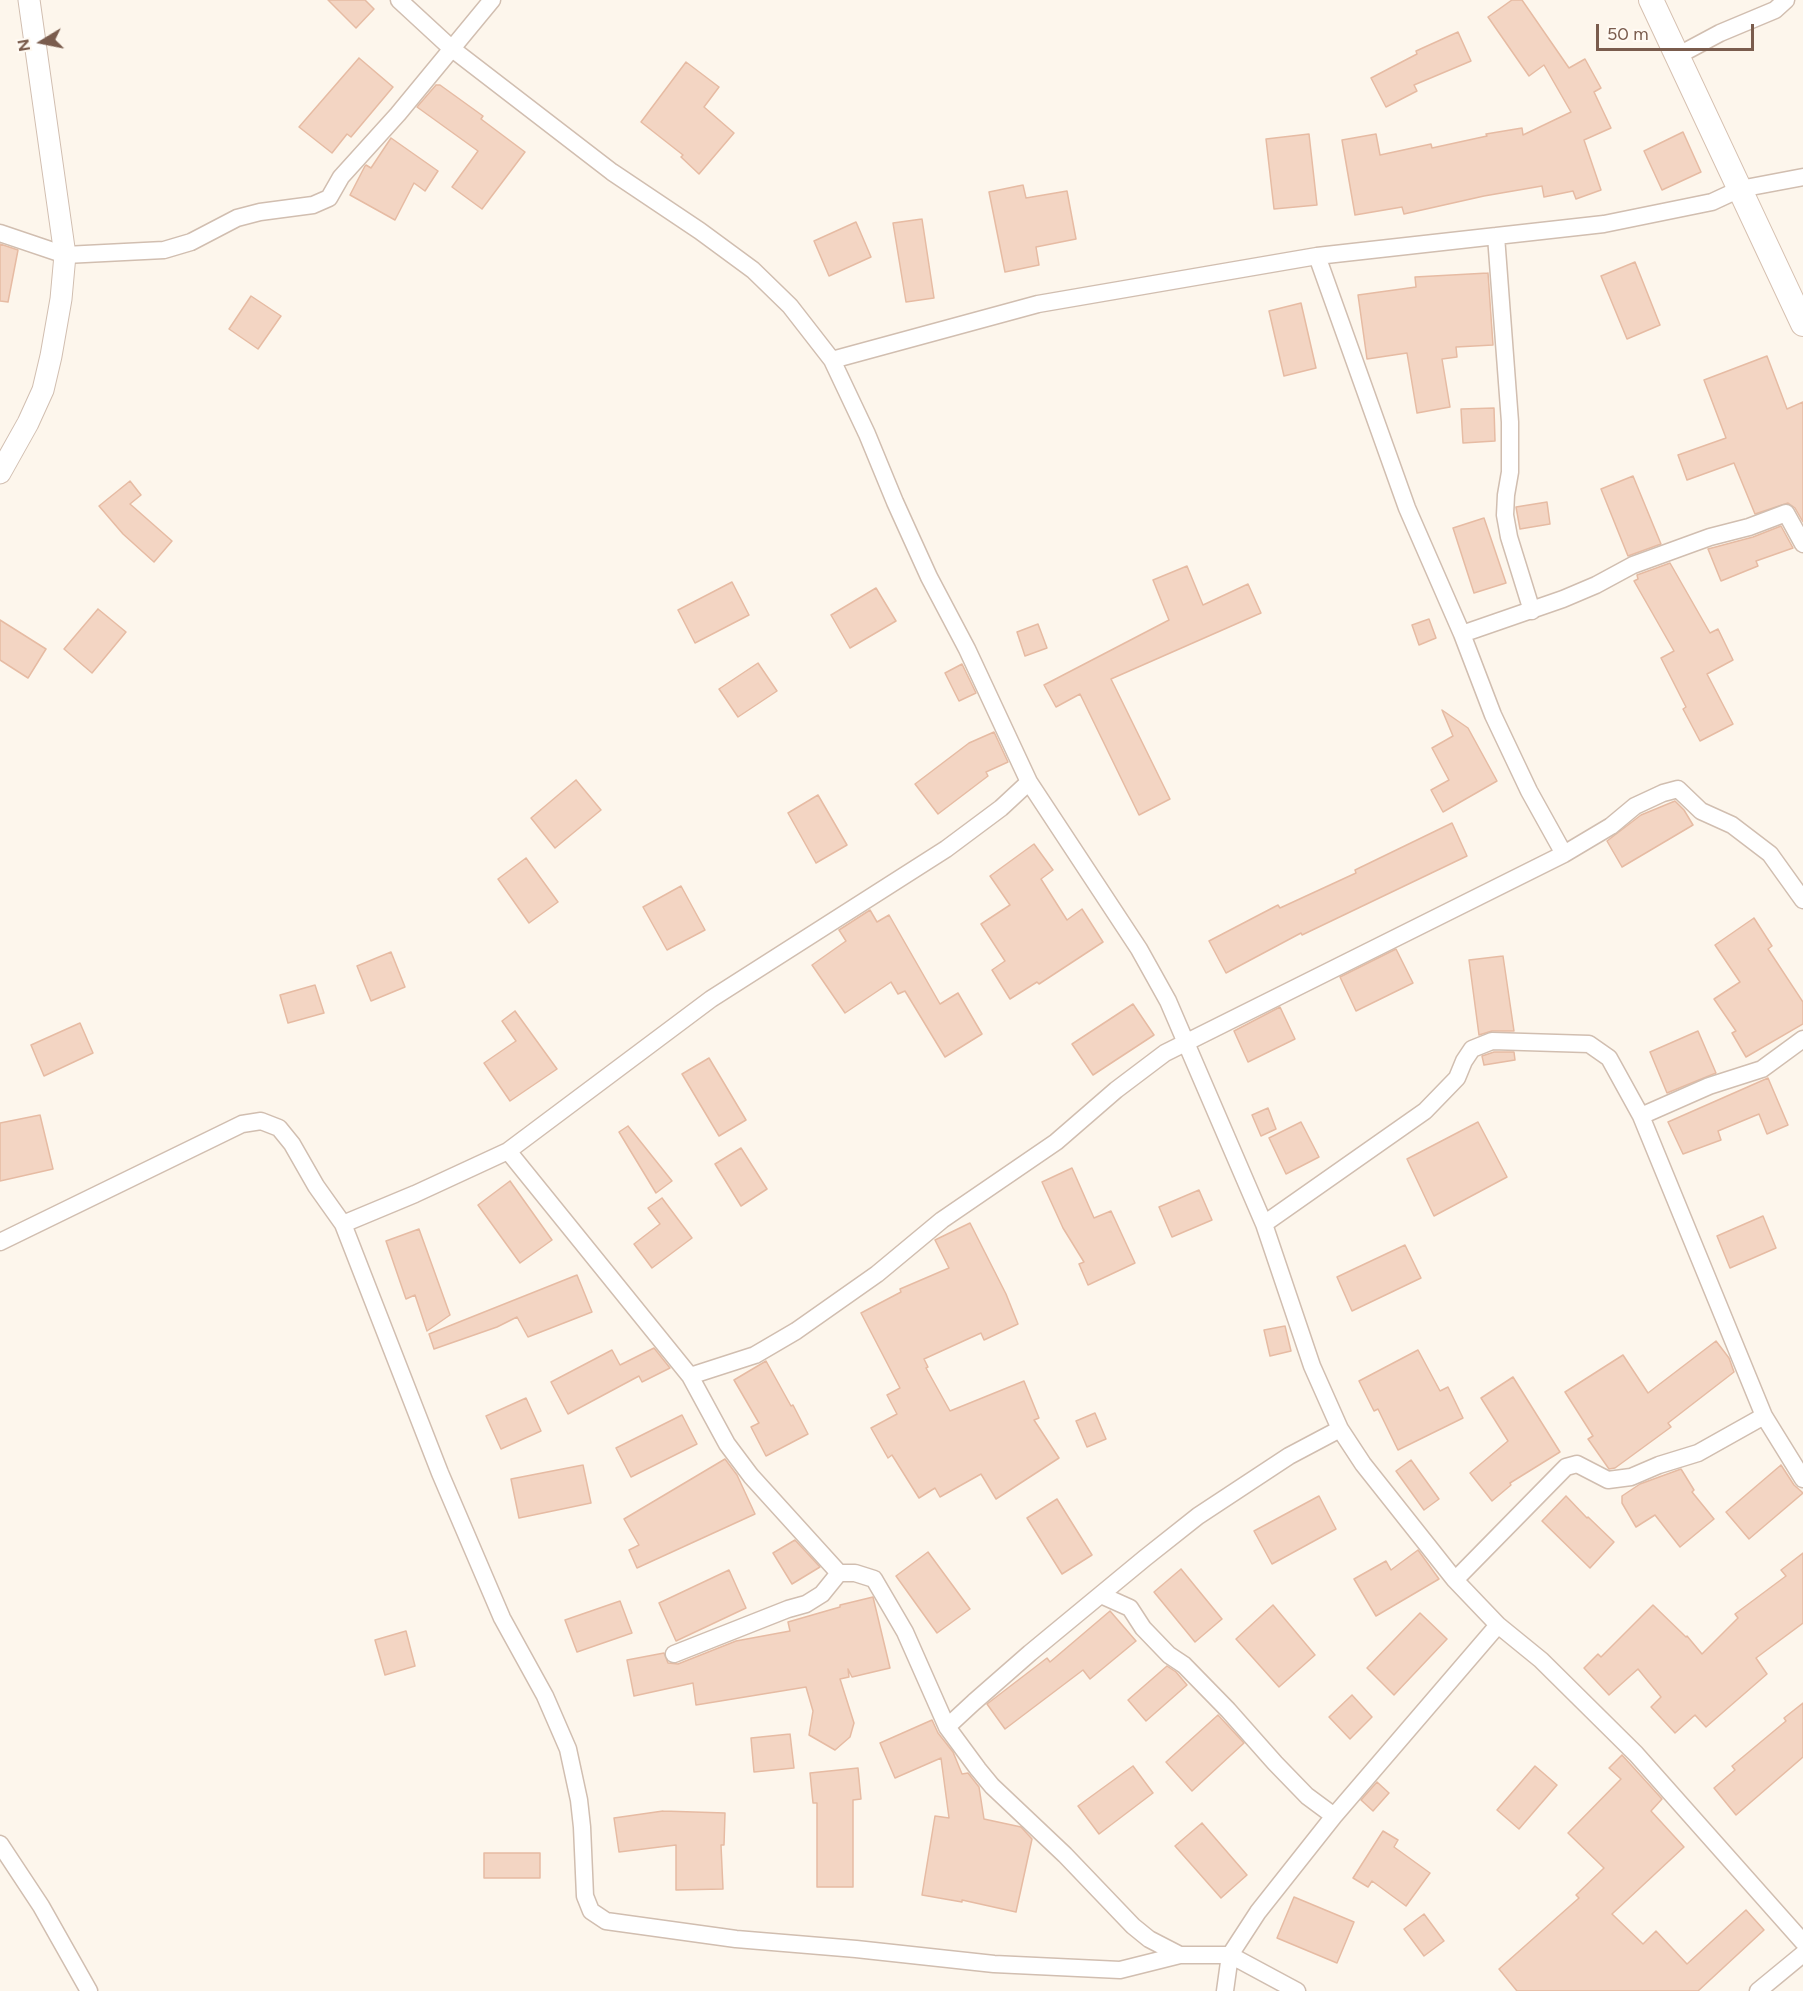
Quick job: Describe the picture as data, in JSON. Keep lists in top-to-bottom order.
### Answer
{
  "scale_bar": "50 m",
  "north": "left"
}
